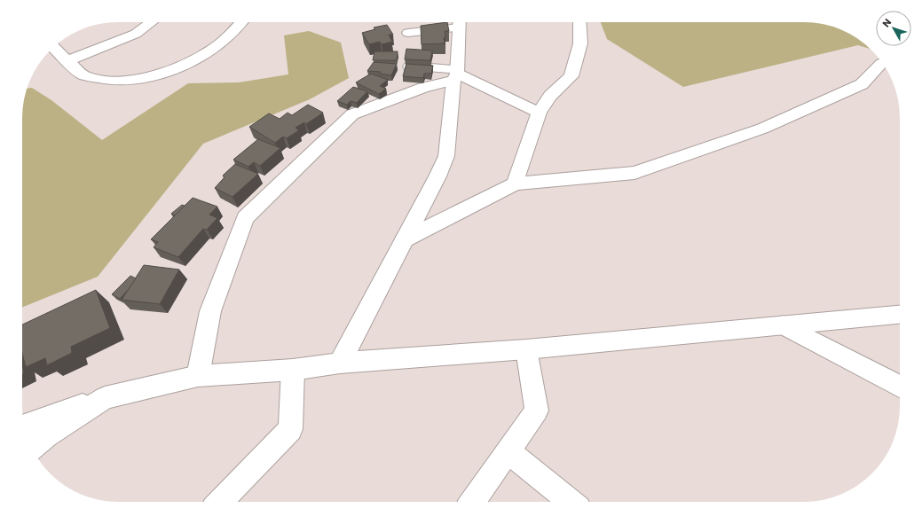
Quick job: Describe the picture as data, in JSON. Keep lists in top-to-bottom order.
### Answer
{
  "north": "top left"
}
